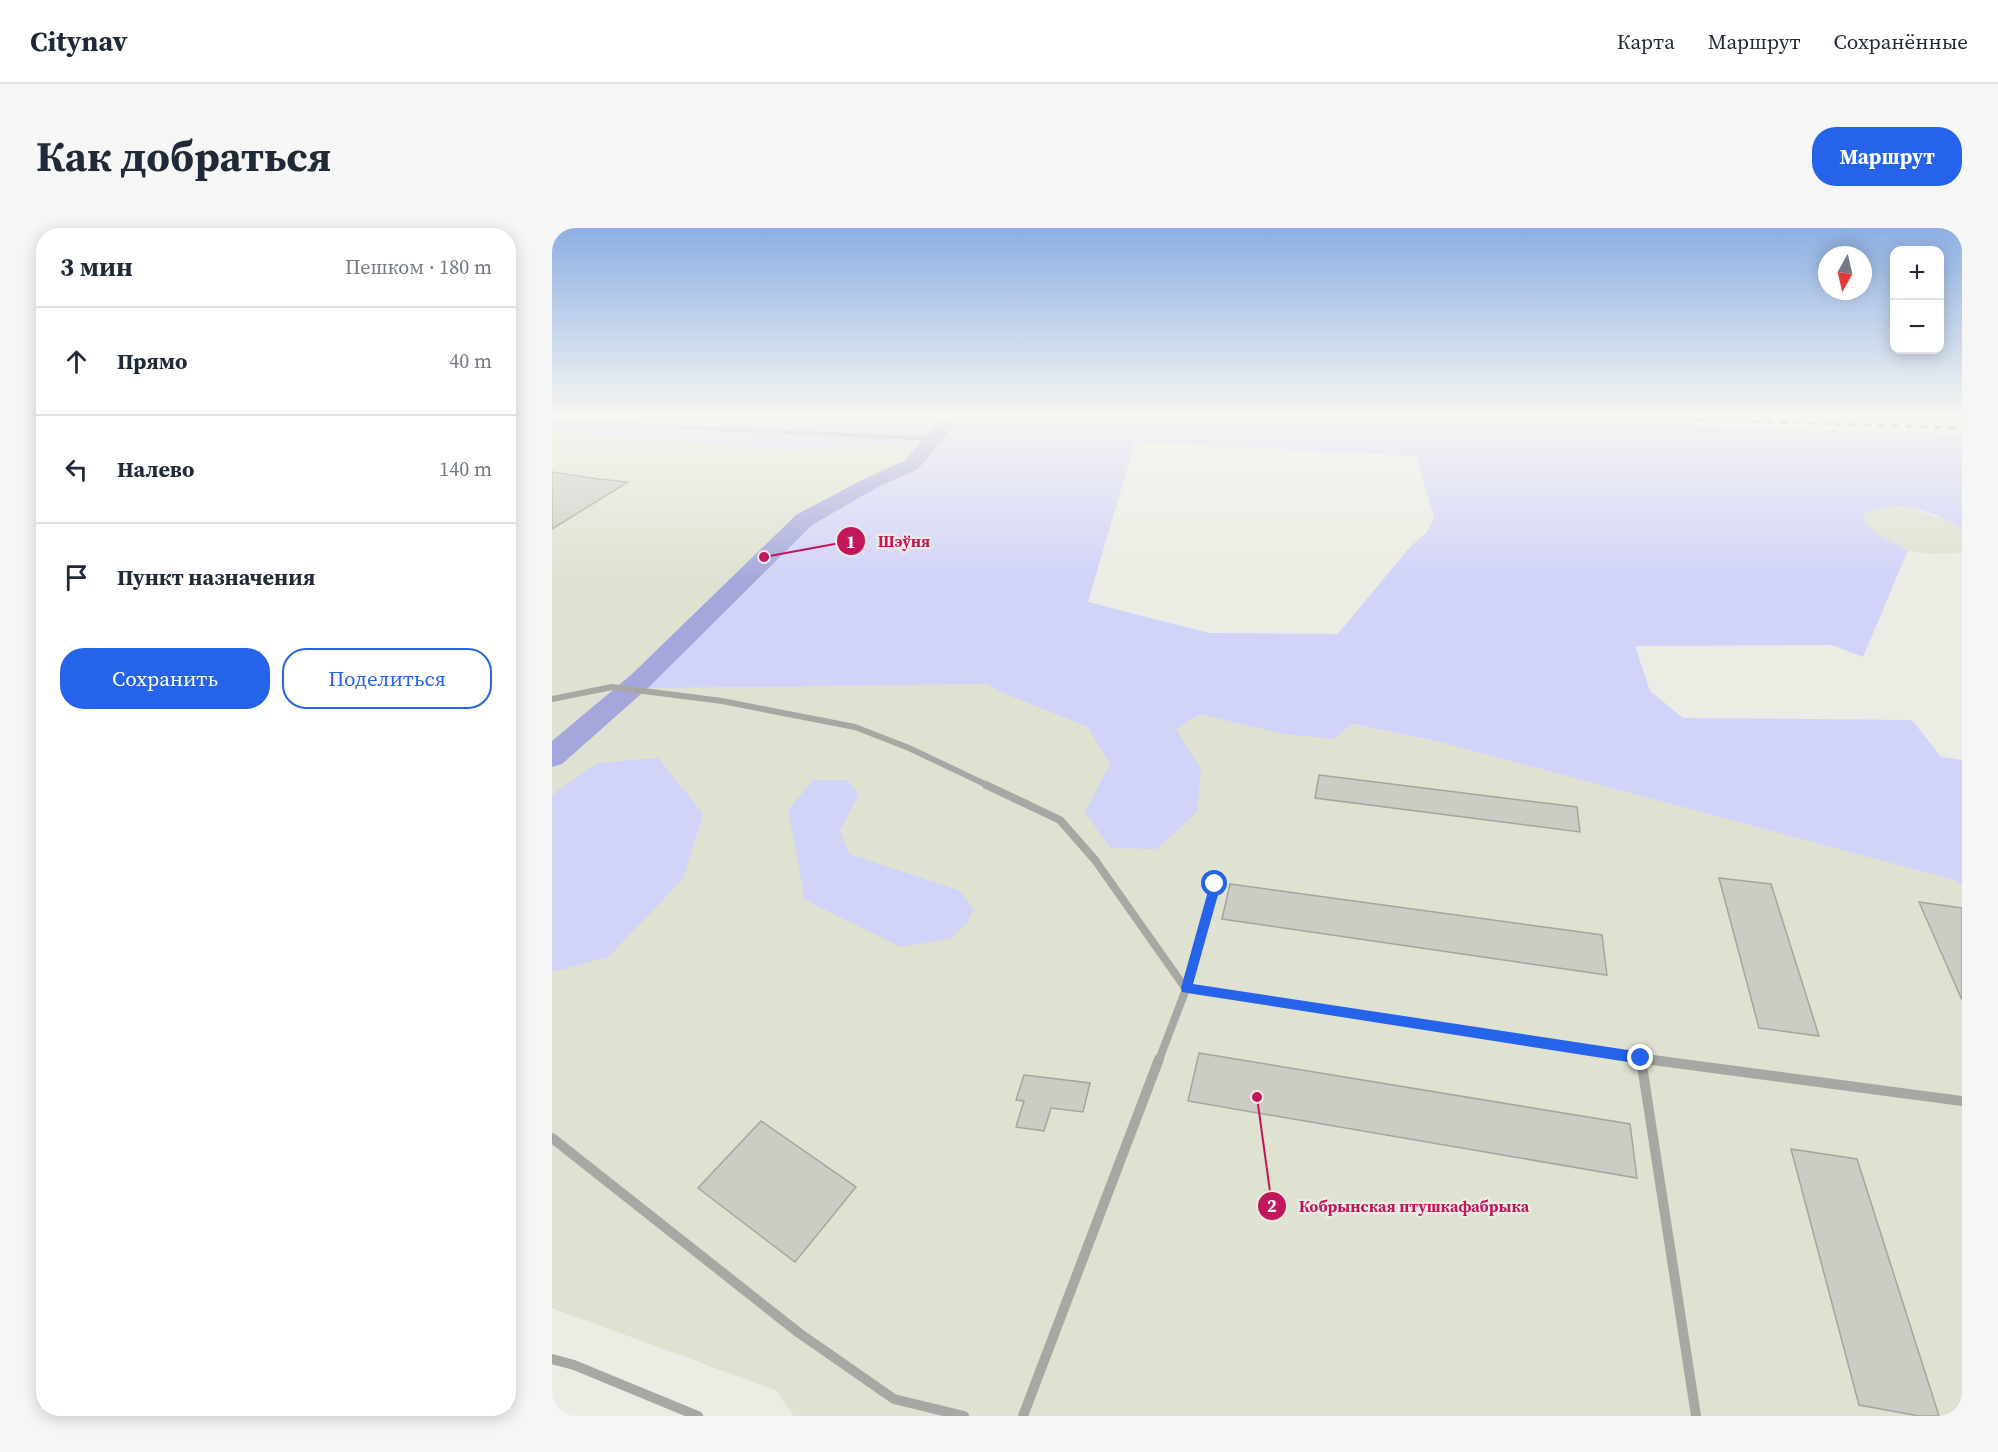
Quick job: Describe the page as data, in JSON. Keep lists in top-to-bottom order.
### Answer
{
  "places": ["Шэўня", "Кобрынская птушкафабрыка"],
  "north": "bottom",
  "page": {
    "header": "Citynav",
    "nav": ["Карта", "Маршрут", "Сохранённые"],
    "title": "Как добраться",
    "buttons": [
      "Маршрут",
      ["Сохранить", "Поделиться"]
    ],
    "heading": ["3 мин", "Пешком · 180 m"],
    "map_buttons": ["+", "−"],
    "list": [
      ["Прямо", "40 m"],
      ["Налево", "140 m"],
      "Пункт назначения"
    ]
  }
}
